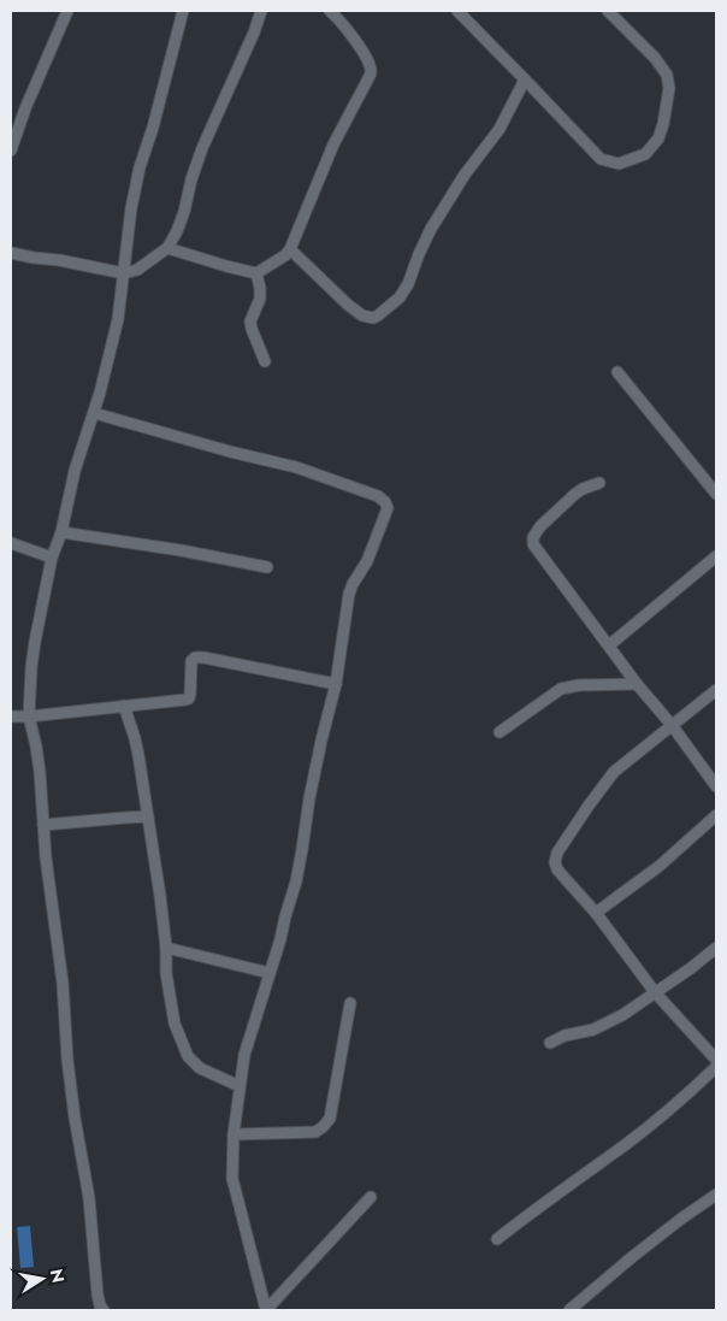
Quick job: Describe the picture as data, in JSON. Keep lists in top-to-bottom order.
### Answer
{
  "north": "right"
}
